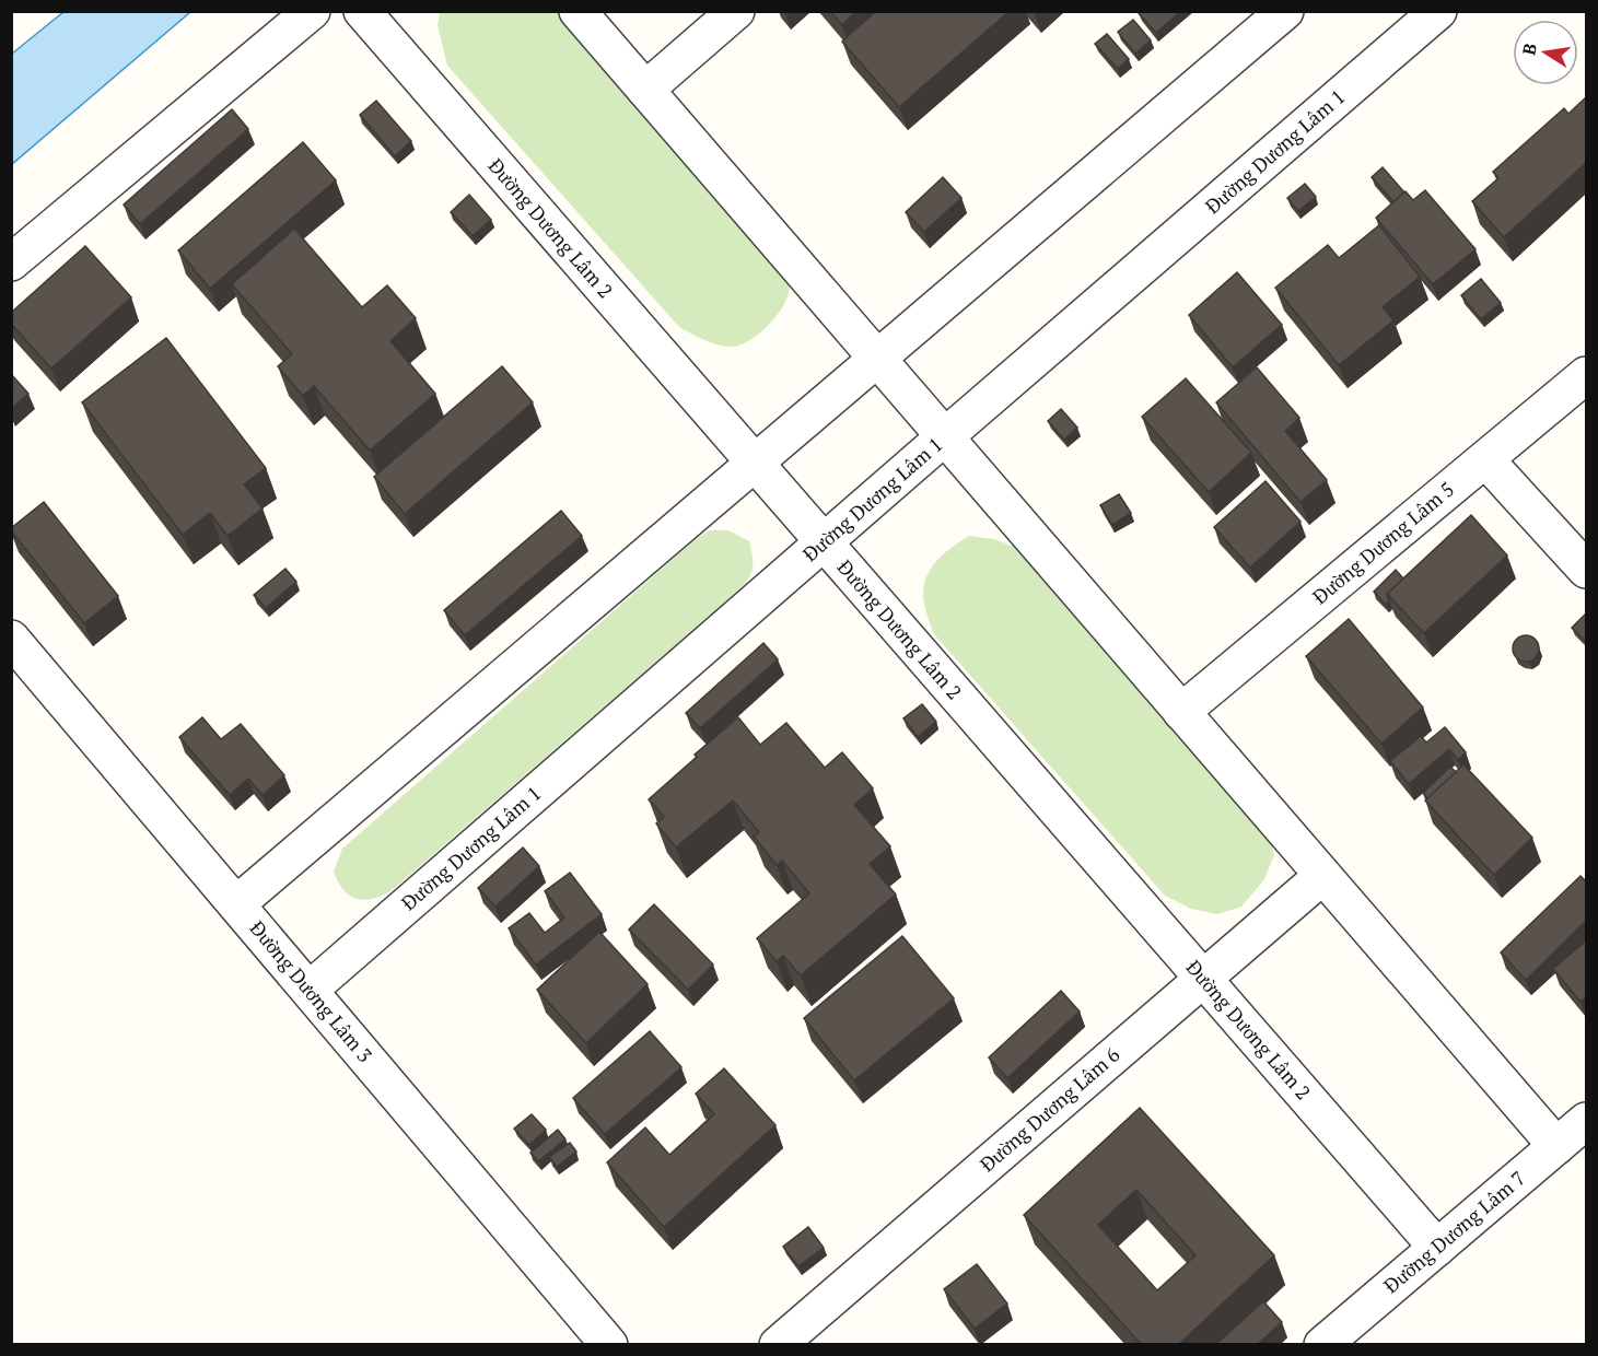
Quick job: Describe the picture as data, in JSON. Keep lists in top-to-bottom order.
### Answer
{
  "streets": {
    "street": [
      "Đường Dương Lâm 1",
      "Đường Dương Lâm 2",
      "Đường Dương Lâm 5",
      "Đường Dương Lâm 3",
      "Đường Dương Lâm 6",
      "Đường Dương Lâm 7"
    ]
  },
  "crossings": [
    ["Đường Dương Lâm 1", "Đường Dương Lâm 2"],
    ["Đường Dương Lâm 1", "Đường Dương Lâm 3"],
    ["Đường Dương Lâm 2", "Đường Dương Lâm 6"],
    ["Đường Dương Lâm 2", "Đường Dương Lâm 7"]
  ],
  "north": "left"
}
